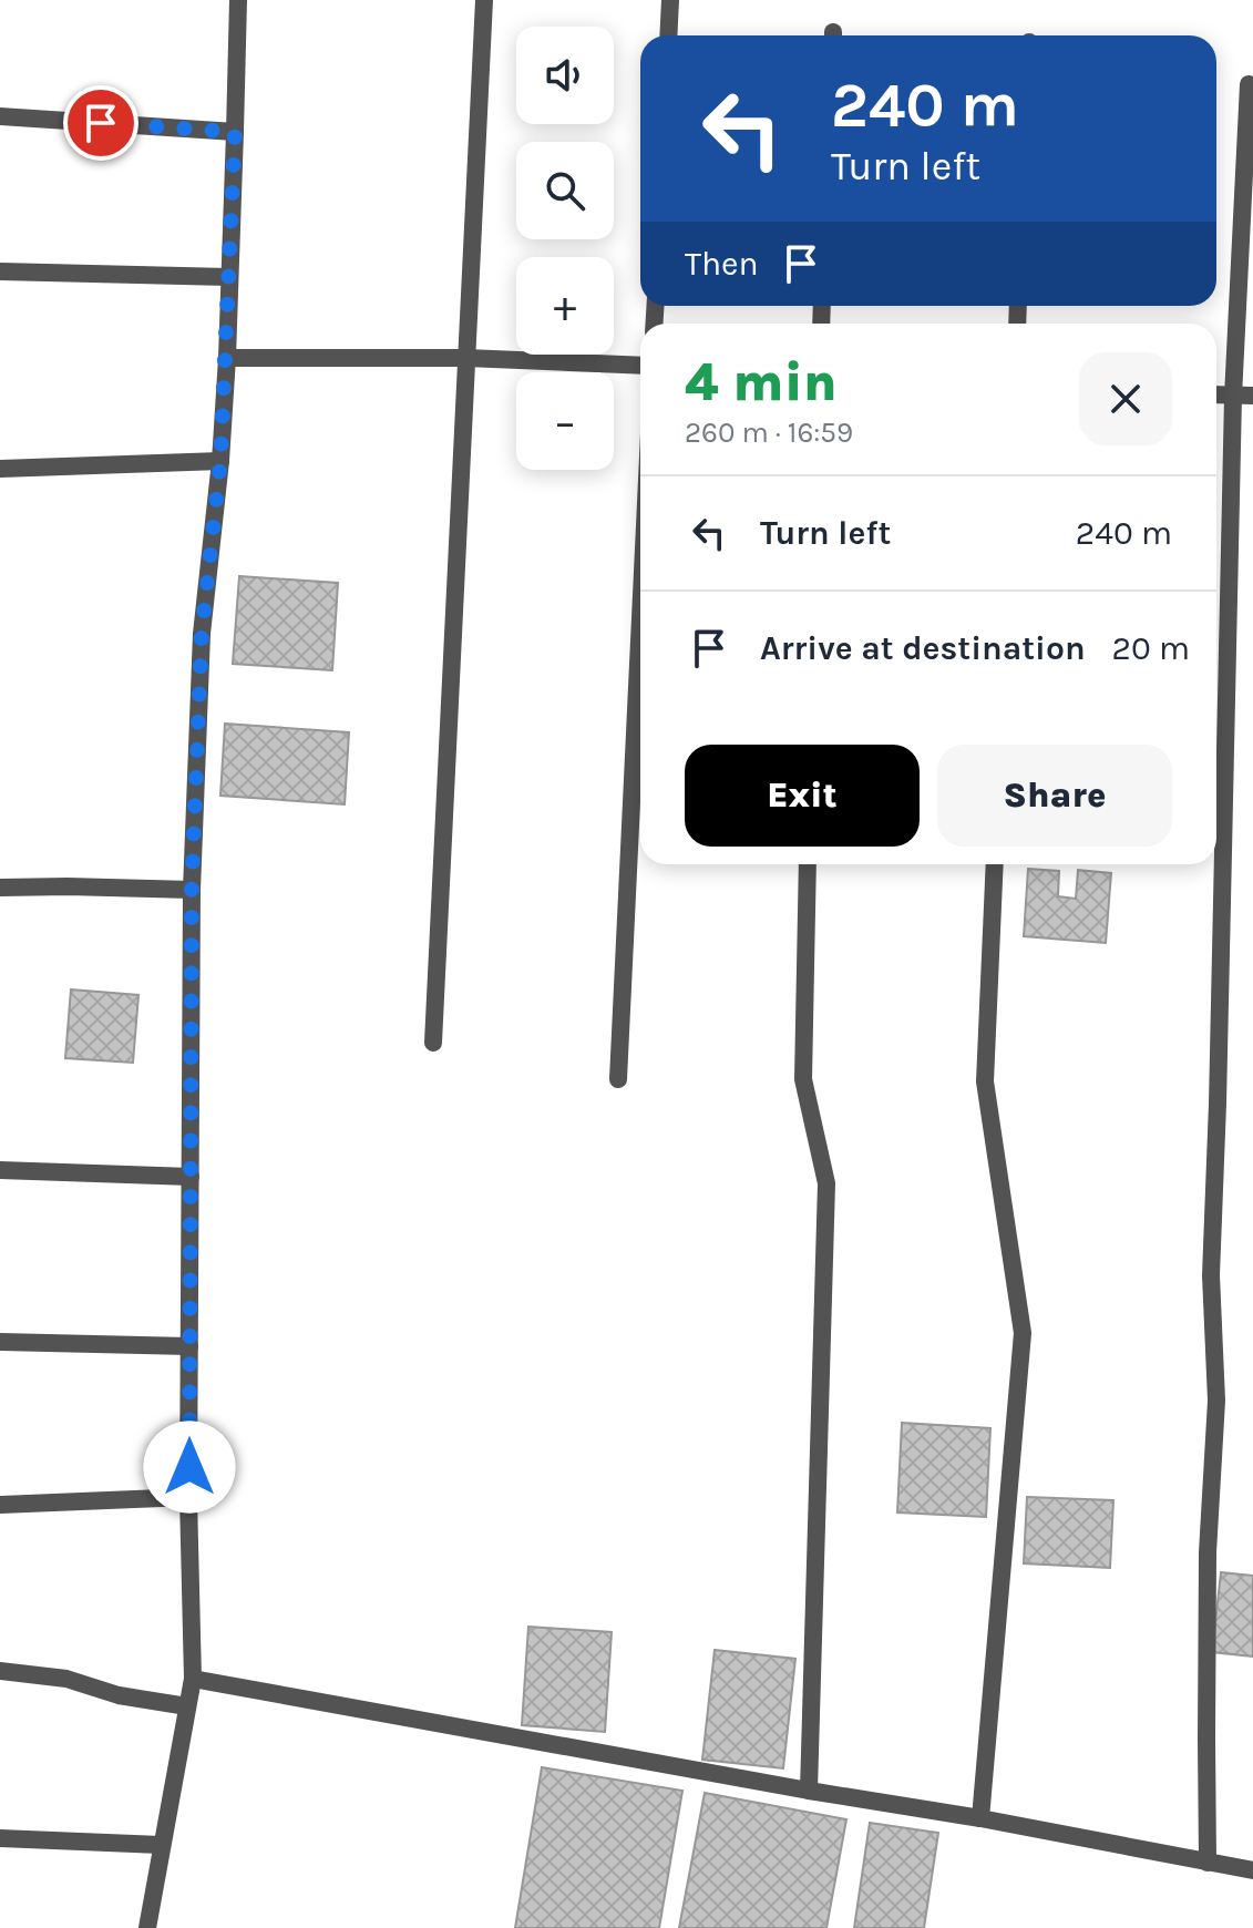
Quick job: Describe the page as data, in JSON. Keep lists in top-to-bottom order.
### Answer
{
  "page": {
    "map_buttons": ["+", "−"],
    "turn": ["240 m", "Turn left"],
    "then": "Then",
    "heading": ["4 min", "260 m · 16:59"],
    "list": [
      {
        "name": "Turn left",
        "value": "240 m"
      },
      {
        "name": "Arrive at destination",
        "value": "20 m"
      }
    ],
    "buttons": ["Exit", "Share"]
  }
}
